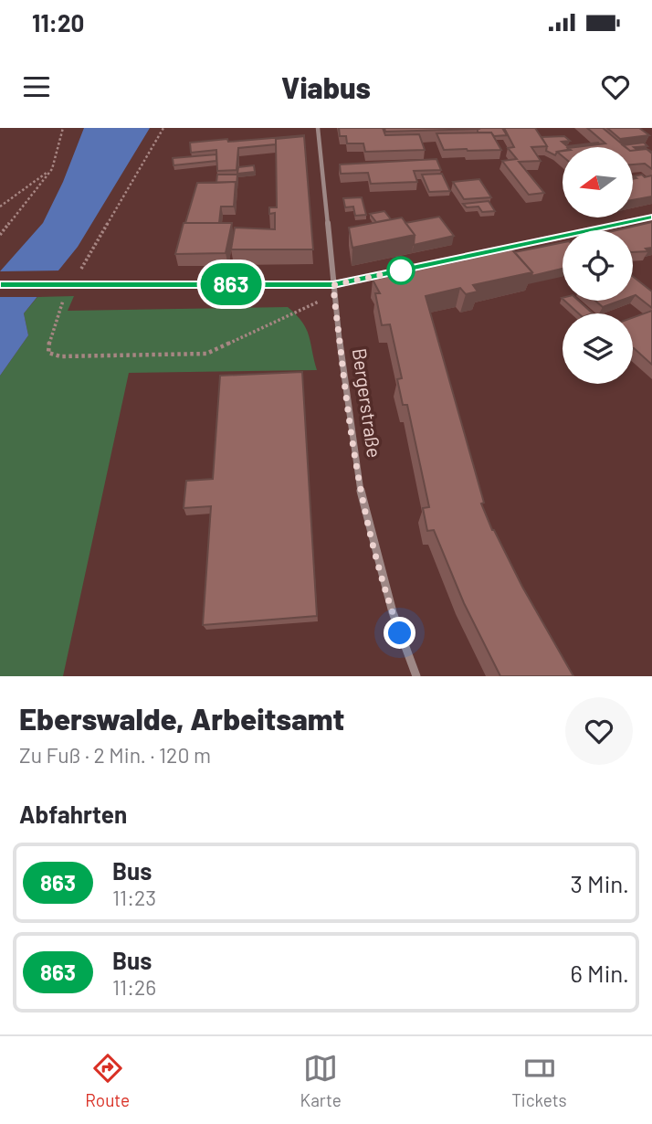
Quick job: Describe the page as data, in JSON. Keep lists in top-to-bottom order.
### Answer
{
  "streets": {
    "street": ["Bergerstraße"]
  },
  "lines": ["bus line 863"],
  "north": "left",
  "page": {
    "status": "11:20",
    "header": "Viabus",
    "on_map": "863",
    "heading": [
      ["Eberswalde, Arbeitsamt", "Zu Fuß · 2 Min. · 120 m"],
      "Abfahrten"
    ],
    "list": [
      {
        "mark": "863",
        "name": "Bus",
        "note": "11:23",
        "value": "3 Min."
      },
      {
        "mark": "863",
        "name": "Bus",
        "note": "11:26",
        "value": "6 Min."
      }
    ],
    "tabs": ["Route", "Karte", "Tickets"]
  }
}
